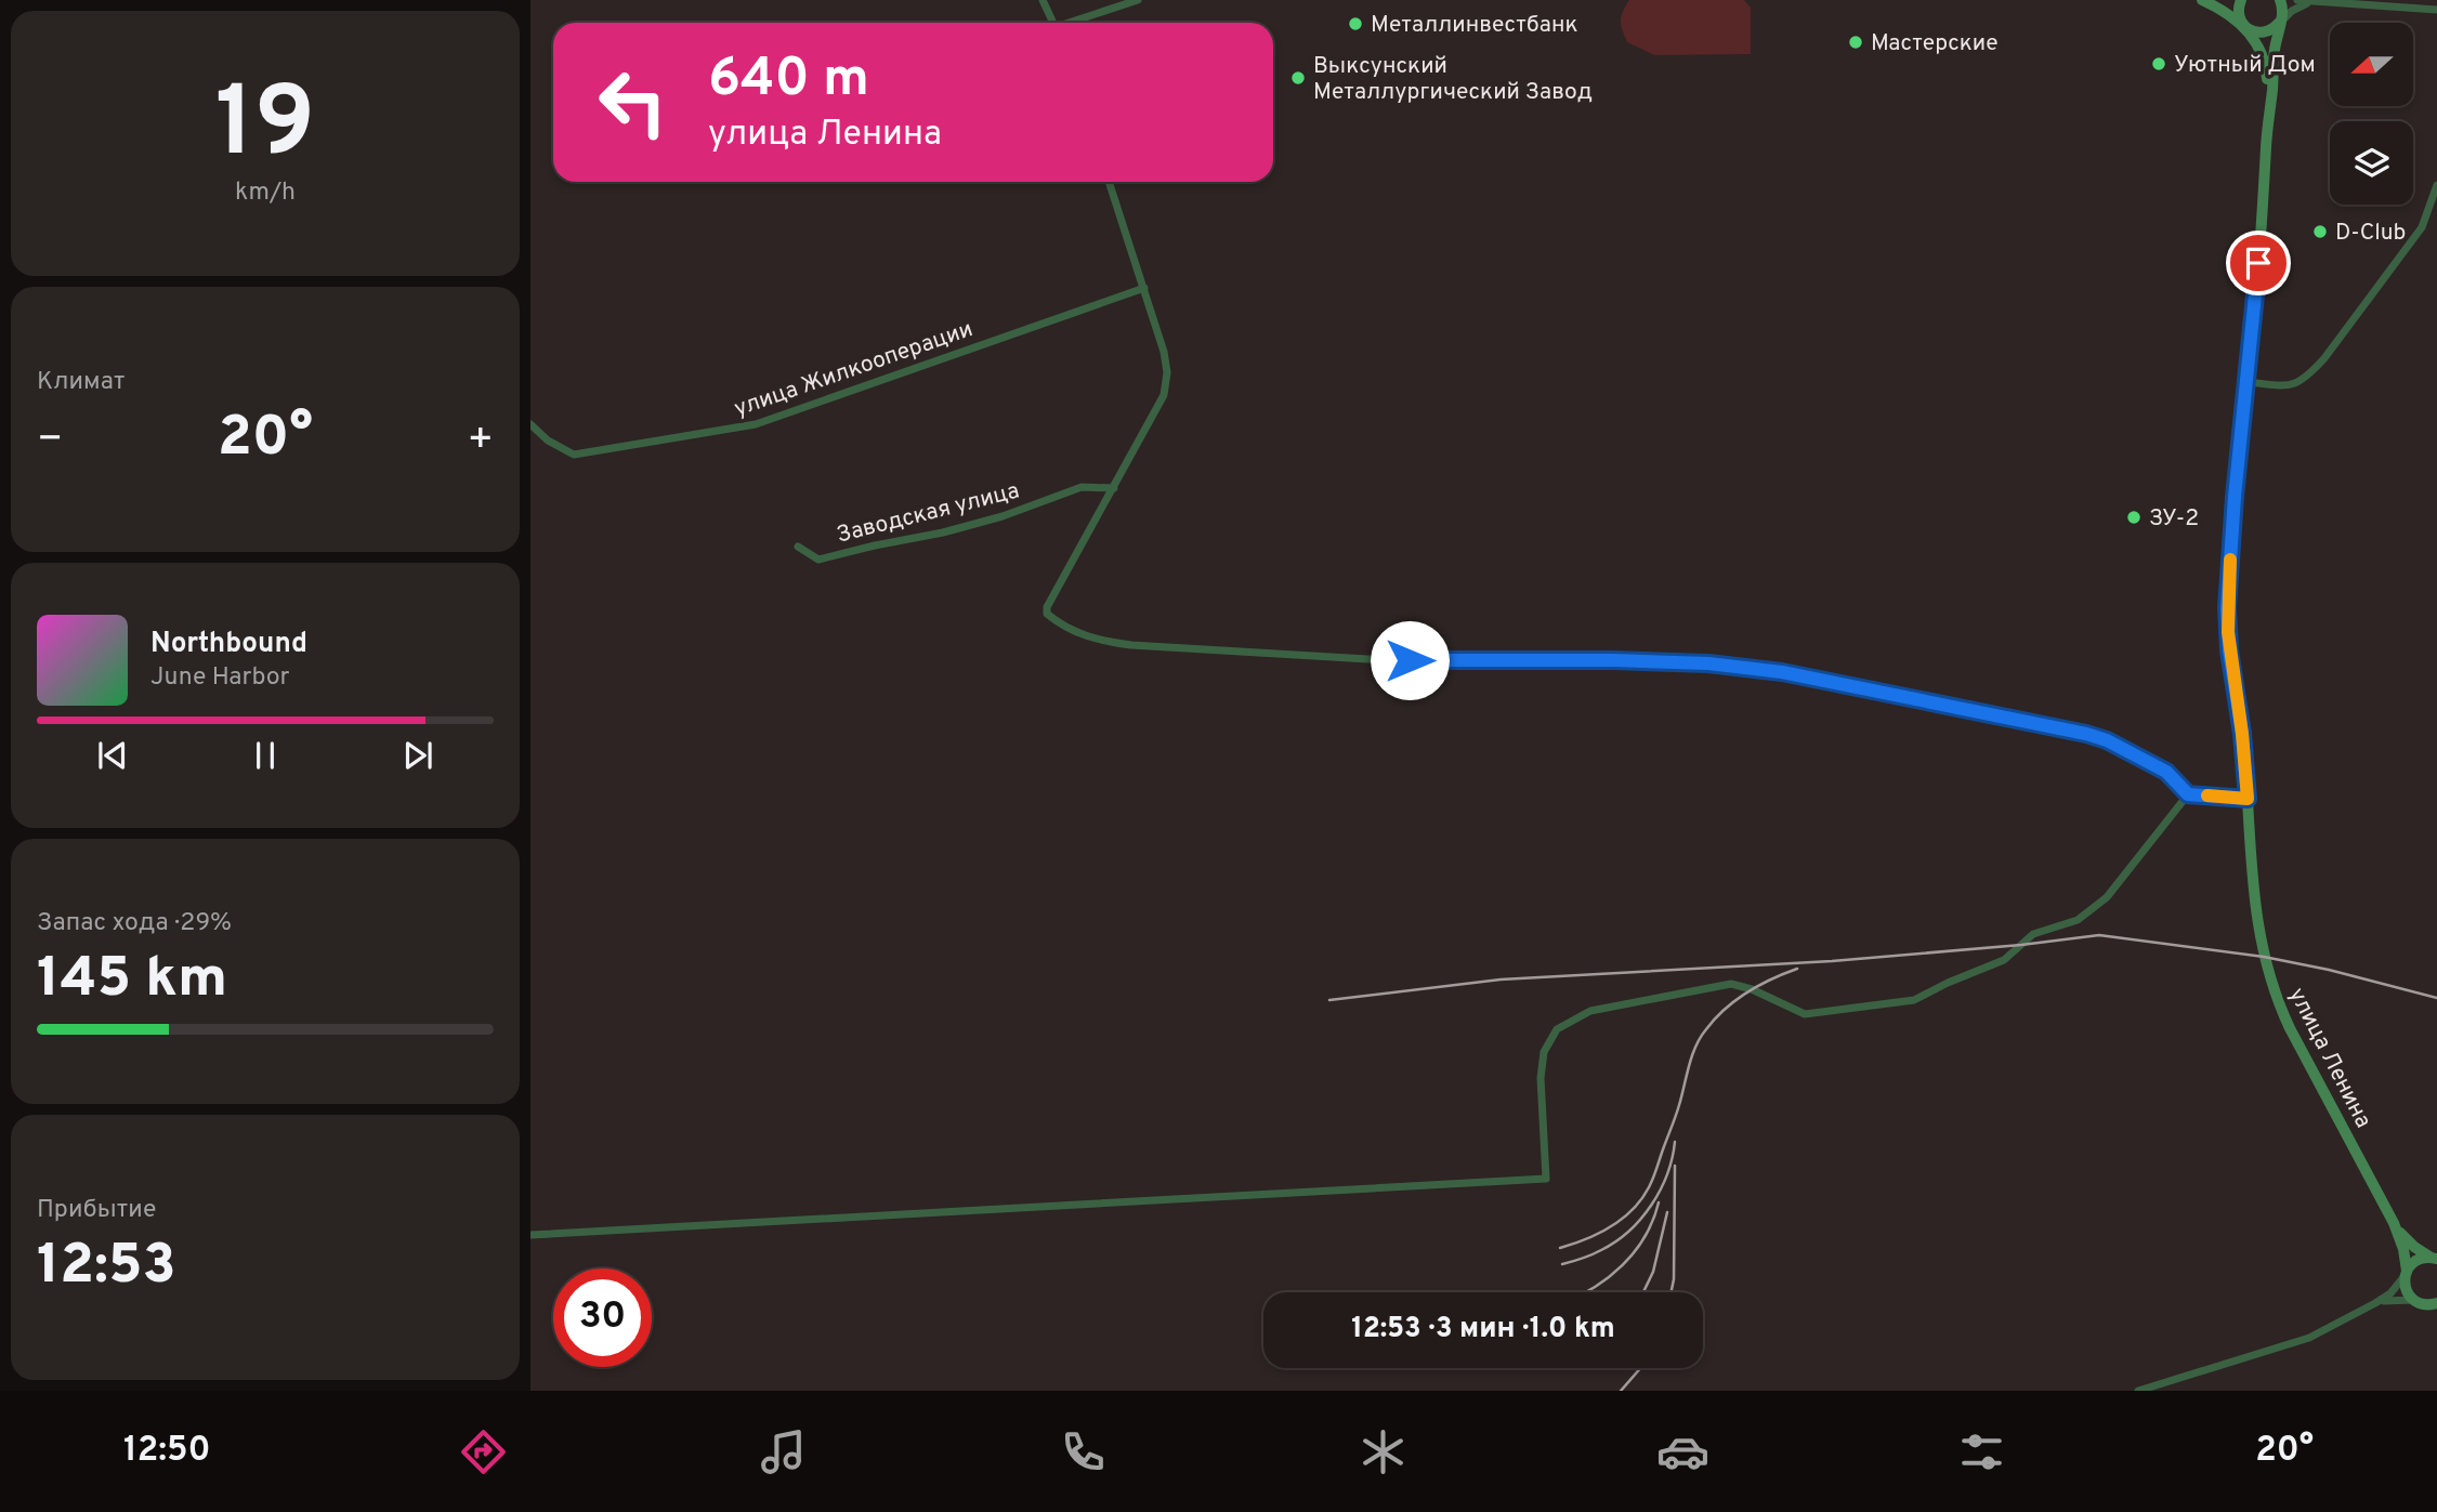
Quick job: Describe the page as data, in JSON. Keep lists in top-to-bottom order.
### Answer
{
  "streets": {
    "street": ["улица Жилкооперации", "Заводская улица", "улица Ленина"]
  },
  "places": [
    "Металлинвестбанк",
    "Мастерские",
    "Уютный Дом",
    "Выксунский Металлургический Завод",
    "D-Club",
    "ЗУ-2"
  ],
  "north": "left",
  "page": {
    "tile": [
      ["19", "km/h"],
      "Климат",
      ["Запас хода · 29%", "145 km"],
      ["Прибытие", "12:53"]
    ],
    "turn": ["640 m", "улица Ленина"],
    "heat": ["−", "20°", "+"],
    "song": ["Northbound", "June Harbor"],
    "limit": "30",
    "trip": "12:53 · 3 мин · 1.0 km",
    "tabs": ["12:50", "20°"]
  }
}
